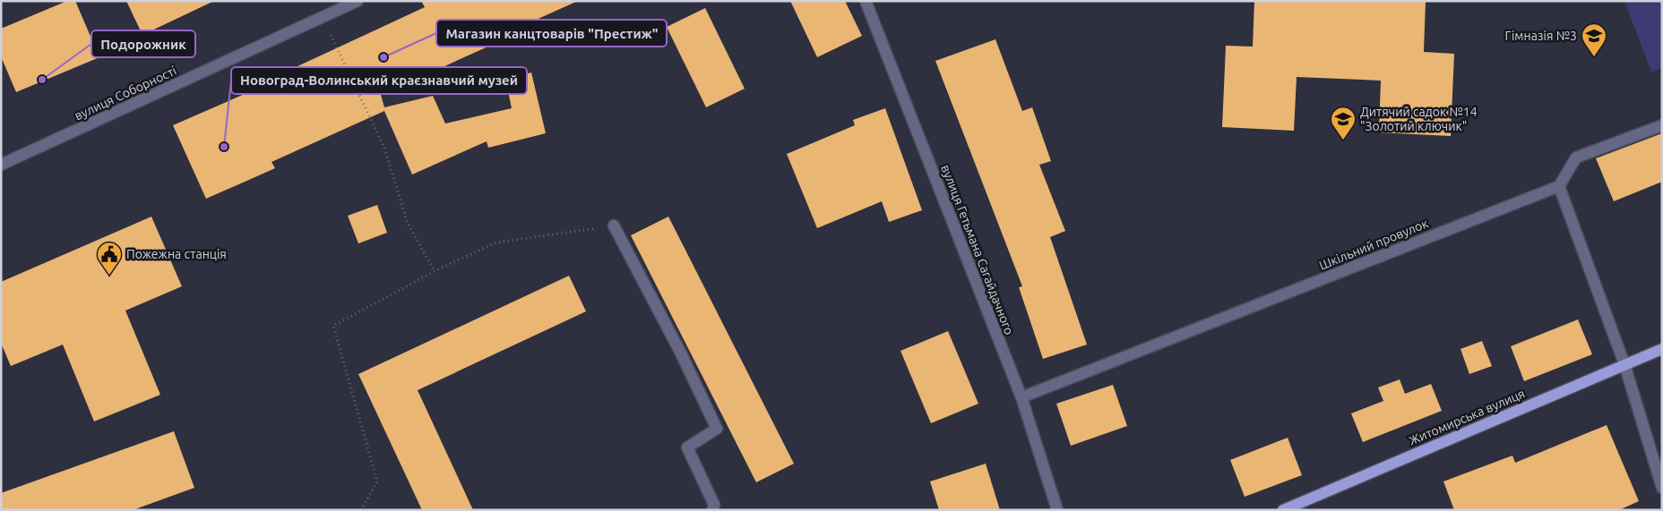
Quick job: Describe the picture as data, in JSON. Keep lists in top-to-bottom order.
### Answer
{
  "streets": {
    "main road": ["Житомирська вулиця"],
    "street": ["вулиця Соборності", "Шкільний провулок", "вулиця Гетьмана Сагайдачного"]
  },
  "crossings": [
    ["Шкільний провулок", "вулиця Гетьмана Сагайдачного"]
  ],
  "places": {
    "other": ["Магазин канцтоварів \"Престиж\"", "Подорожник", "Новоград-Волинський краєзнавчий музей"],
    "school or university": ["Гімназія №3", "Дитячий садок №14 \"Золотий ключик\""],
    "public building": ["Пожежна станція"]
  }
}
